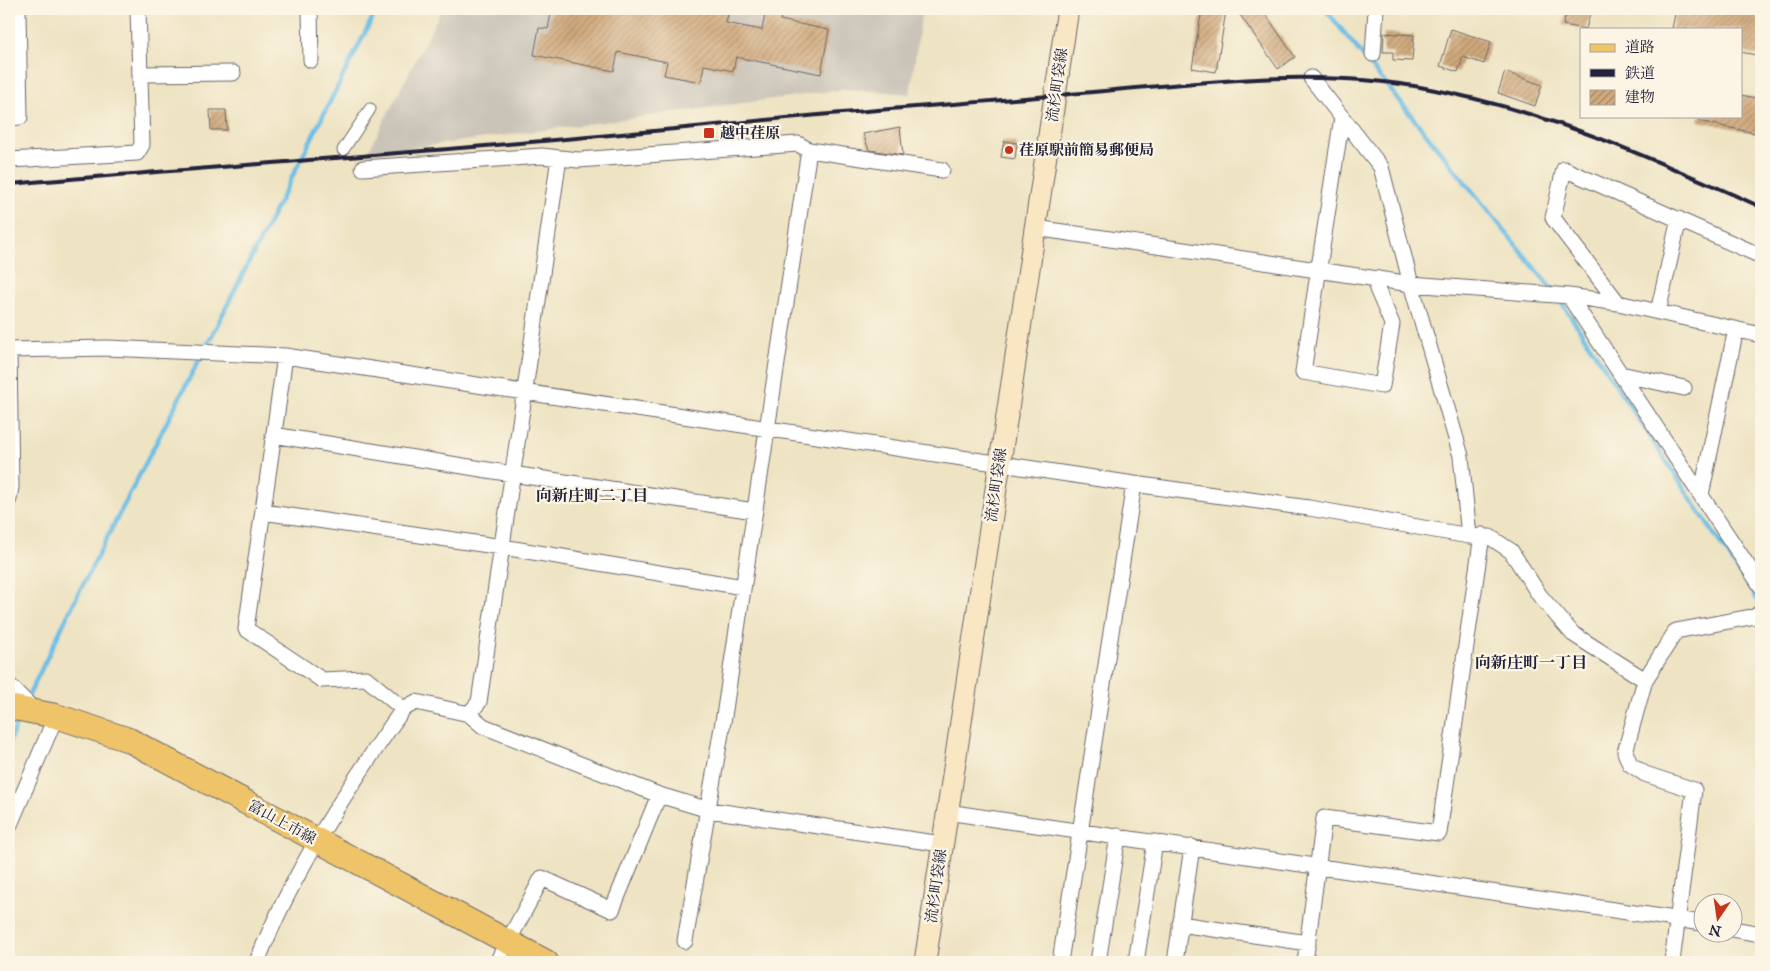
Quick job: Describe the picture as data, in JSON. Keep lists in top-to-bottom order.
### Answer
{
  "streets": {
    "main road": ["流杉町袋線", "富山上市線"]
  },
  "districts": ["向新庄町二丁目", "向新庄町一丁目"],
  "places": {
    "transit": ["越中荏原"],
    "other": ["荏原駅前簡易郵便局"]
  },
  "legend": ["道路", "鉄道", "建物"],
  "north": "bottom"
}
